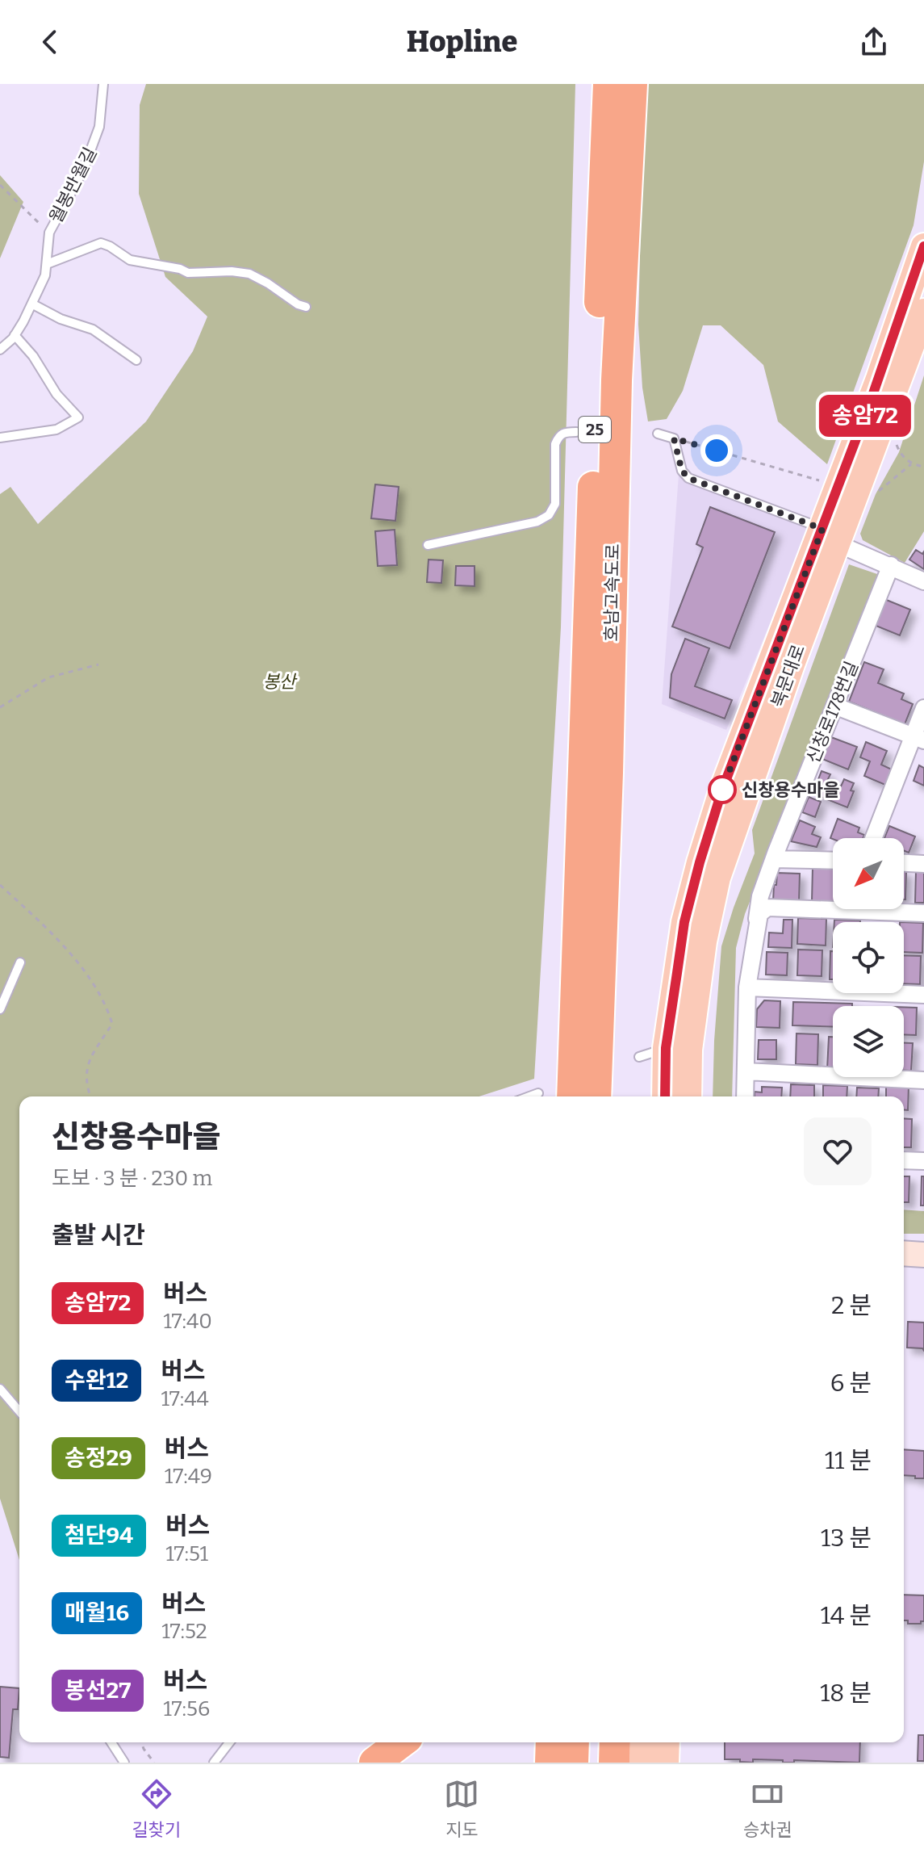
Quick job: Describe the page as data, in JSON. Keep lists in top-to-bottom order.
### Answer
{
  "streets": {
    "highway": ["25", "호남고속도로"],
    "main road": ["북문대로"],
    "street": ["신창로178번길"],
    "lane": ["월봉반월길"]
  },
  "parks": ["봉산"],
  "places": ["신창용수마을"],
  "lines": ["bus line 송암72"],
  "north": "bottom left",
  "page": {
    "header": "Hopline",
    "on_map": "송암72",
    "heading": [
      ["신창용수마을", "도보 · 3 분 · 230 m"],
      "출발 시간"
    ],
    "list": [
      {
        "mark": "송암72",
        "name": "버스",
        "note": "17:40",
        "value": "2 분"
      },
      {
        "mark": "수완12",
        "name": "버스",
        "note": "17:44",
        "value": "6 분"
      },
      {
        "mark": "송정29",
        "name": "버스",
        "note": "17:49",
        "value": "11 분"
      },
      {
        "mark": "첨단94",
        "name": "버스",
        "note": "17:51",
        "value": "13 분"
      },
      {
        "mark": "매월16",
        "name": "버스",
        "note": "17:52",
        "value": "14 분"
      },
      {
        "mark": "봉선27",
        "name": "버스",
        "note": "17:56",
        "value": "18 분"
      }
    ],
    "tabs": ["길찾기", "지도", "승차권"]
  }
}
